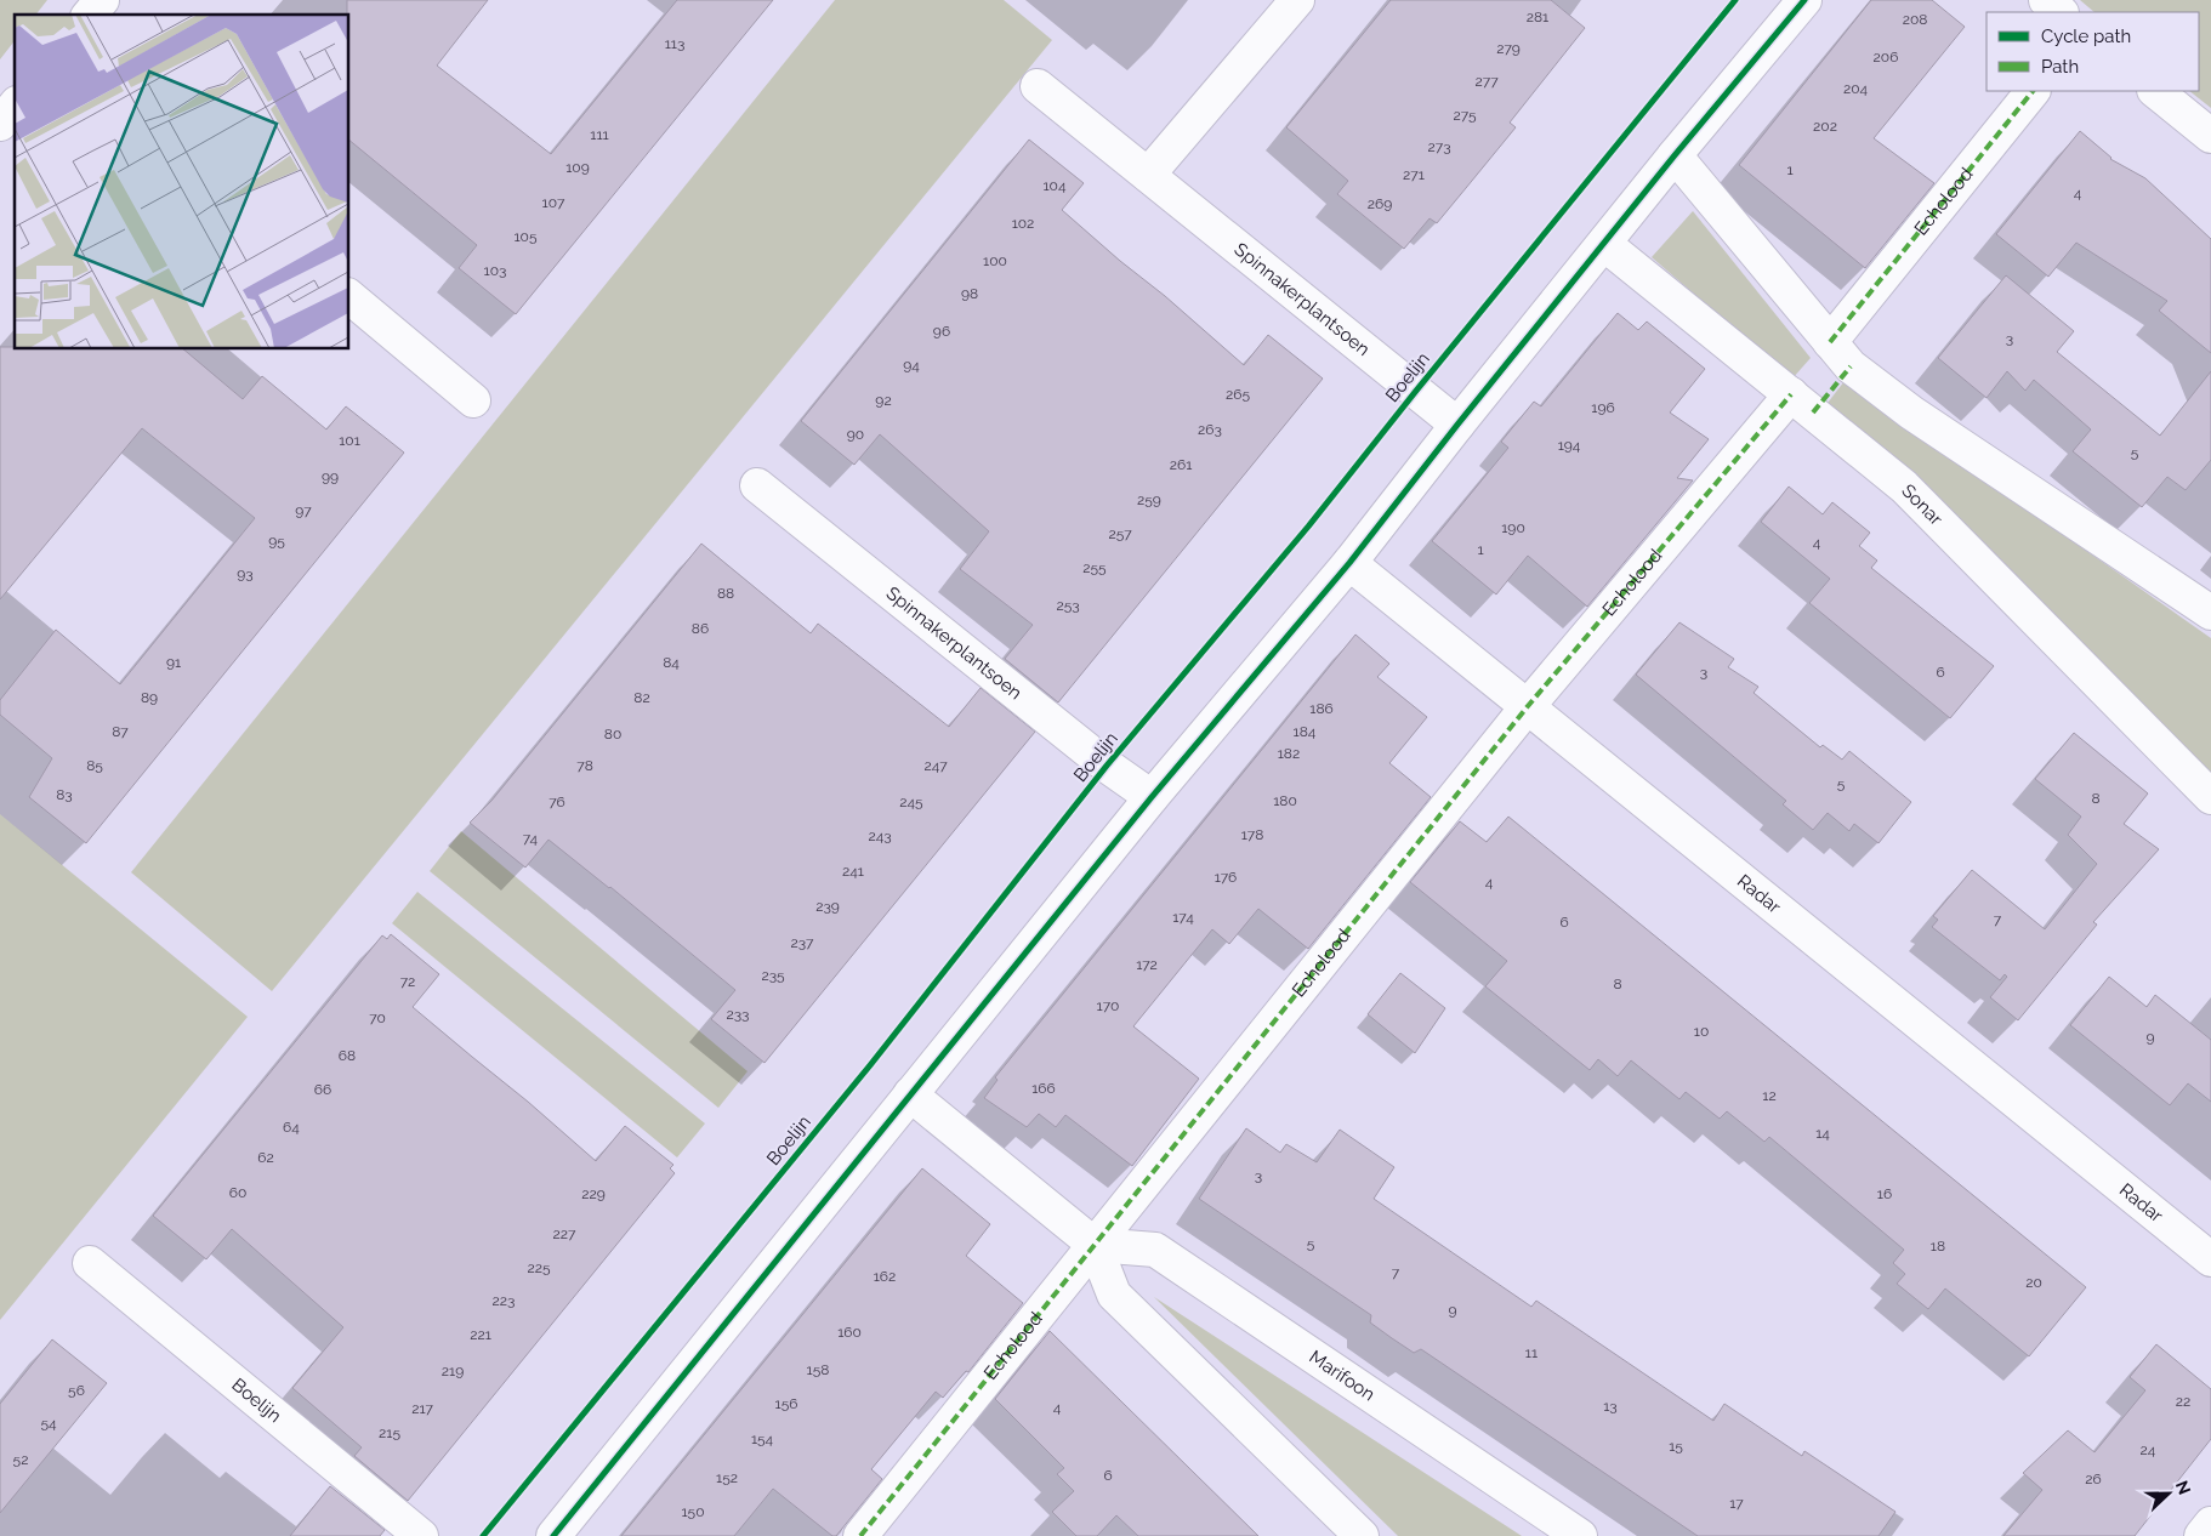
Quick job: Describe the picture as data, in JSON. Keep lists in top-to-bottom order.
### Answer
{
  "streets": {
    "street": [
      "Echolood",
      "Spinnakerplantsoen",
      "Boelijn",
      "Sonar",
      "Radar",
      "Marifoon"
    ]
  },
  "crossings": [
    ["Echolood", "Sonar"],
    ["Echolood", "Radar"],
    ["Echolood", "Marifoon"]
  ],
  "house_numbers": [
    "281",
    "208",
    "113",
    "279",
    "206",
    "277",
    "204",
    "275",
    "202",
    "111",
    "273",
    "109",
    "1",
    "271",
    "104",
    "4",
    "107",
    "269",
    "102",
    "105",
    "100",
    "103",
    "98",
    "96",
    "3",
    "94",
    "265",
    "92",
    "196",
    "263",
    "90",
    "101",
    "194",
    "5",
    "261",
    "99",
    "259",
    "97",
    "190",
    "257",
    "95",
    "4",
    "1",
    "255",
    "93",
    "88",
    "253",
    "86",
    "91",
    "84",
    "3",
    "6",
    "89",
    "82",
    "186",
    "87",
    "184",
    "80",
    "182",
    "85",
    "78",
    "247",
    "5",
    "83",
    "8",
    "180",
    "76",
    "245",
    "178",
    "243",
    "74",
    "241",
    "176",
    "4",
    "239",
    "174",
    "7",
    "6",
    "237",
    "172",
    "235",
    "72",
    "8",
    "170",
    "233",
    "70",
    "10",
    "9",
    "68",
    "166",
    "66",
    "12",
    "64",
    "14",
    "62",
    "3",
    "60",
    "229",
    "16",
    "227",
    "5",
    "18",
    "225",
    "7",
    "162",
    "20",
    "223",
    "9",
    "160",
    "221",
    "11",
    "158",
    "219",
    "56",
    "22",
    "156",
    "13",
    "4",
    "217",
    "54",
    "215",
    "154",
    "15",
    "24",
    "52",
    "6",
    "152",
    "26",
    "17",
    "150"
  ],
  "legend": ["Cycle path", "Path"],
  "north": "right"
}
